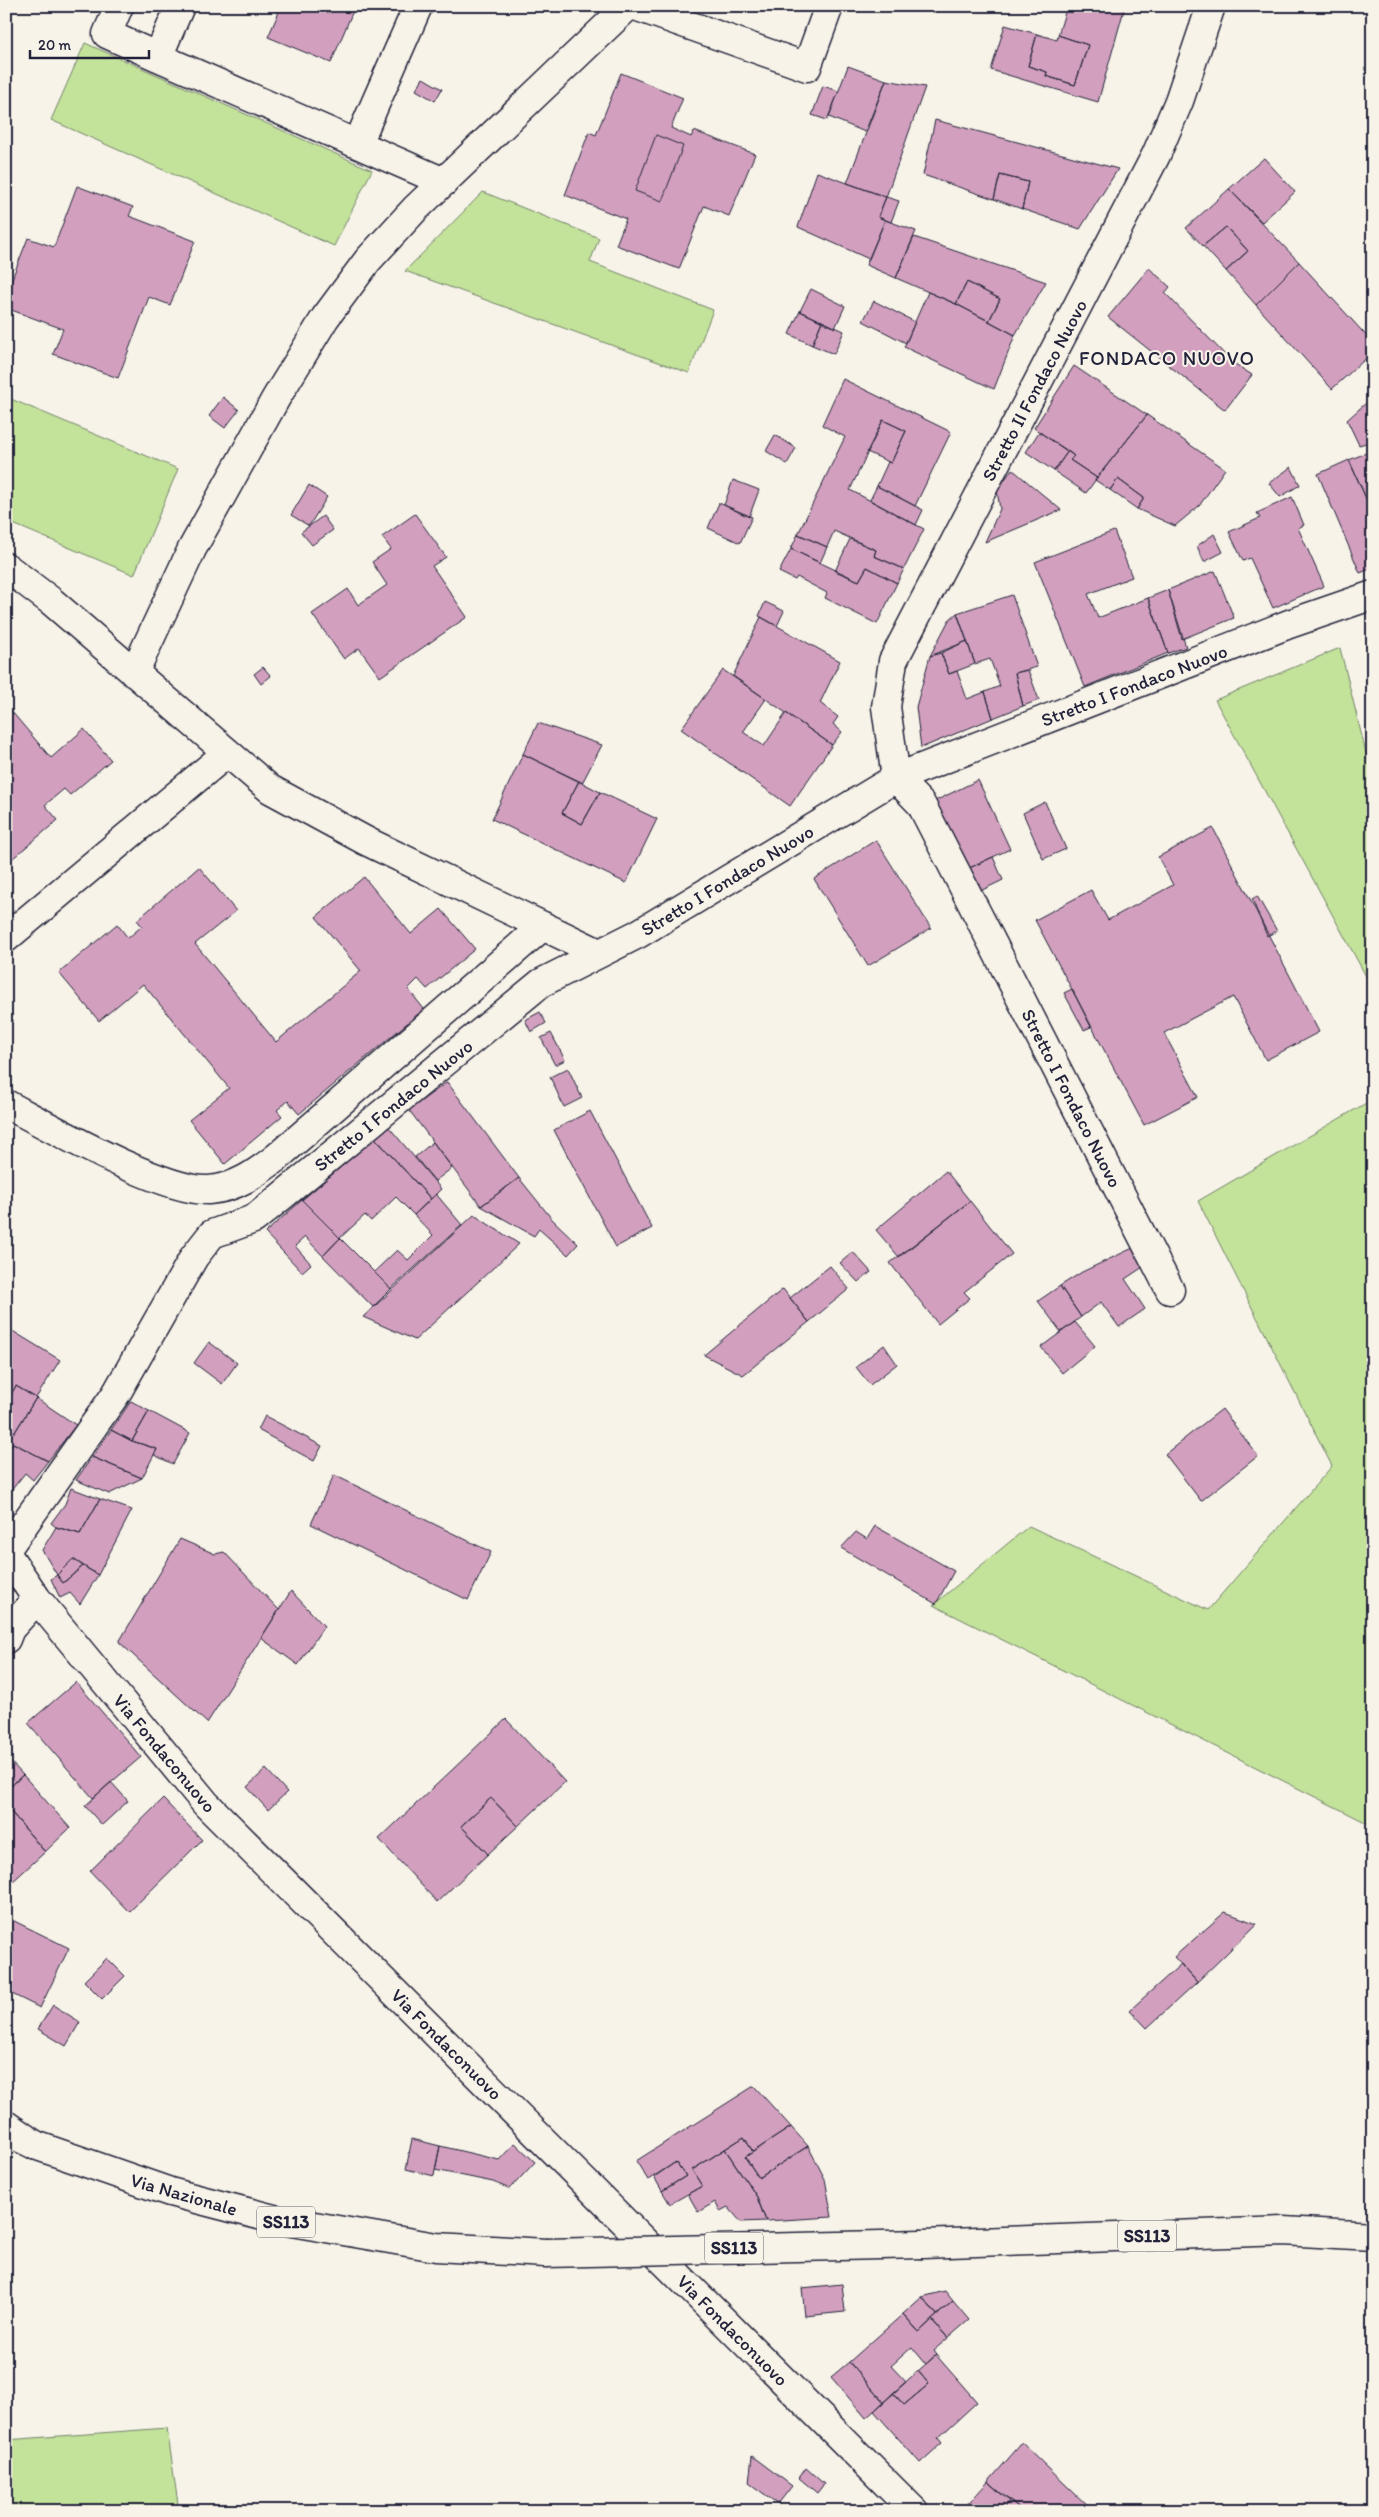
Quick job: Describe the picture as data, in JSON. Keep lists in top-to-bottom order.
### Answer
{
  "streets": {
    "main road": [
      "Stretto II Fondaco Nuovo",
      "Stretto I Fondaco Nuovo",
      "Via Fondaconuovo",
      "Via Nazionale",
      "SS113"
    ]
  },
  "crossings": [
    ["Stretto II Fondaco Nuovo", "Stretto I Fondaco Nuovo"],
    ["Stretto I Fondaco Nuovo", "Via Fondaconuovo"]
  ],
  "districts": ["FONDACO NUOVO"],
  "scale_bar": "20 m"
}
